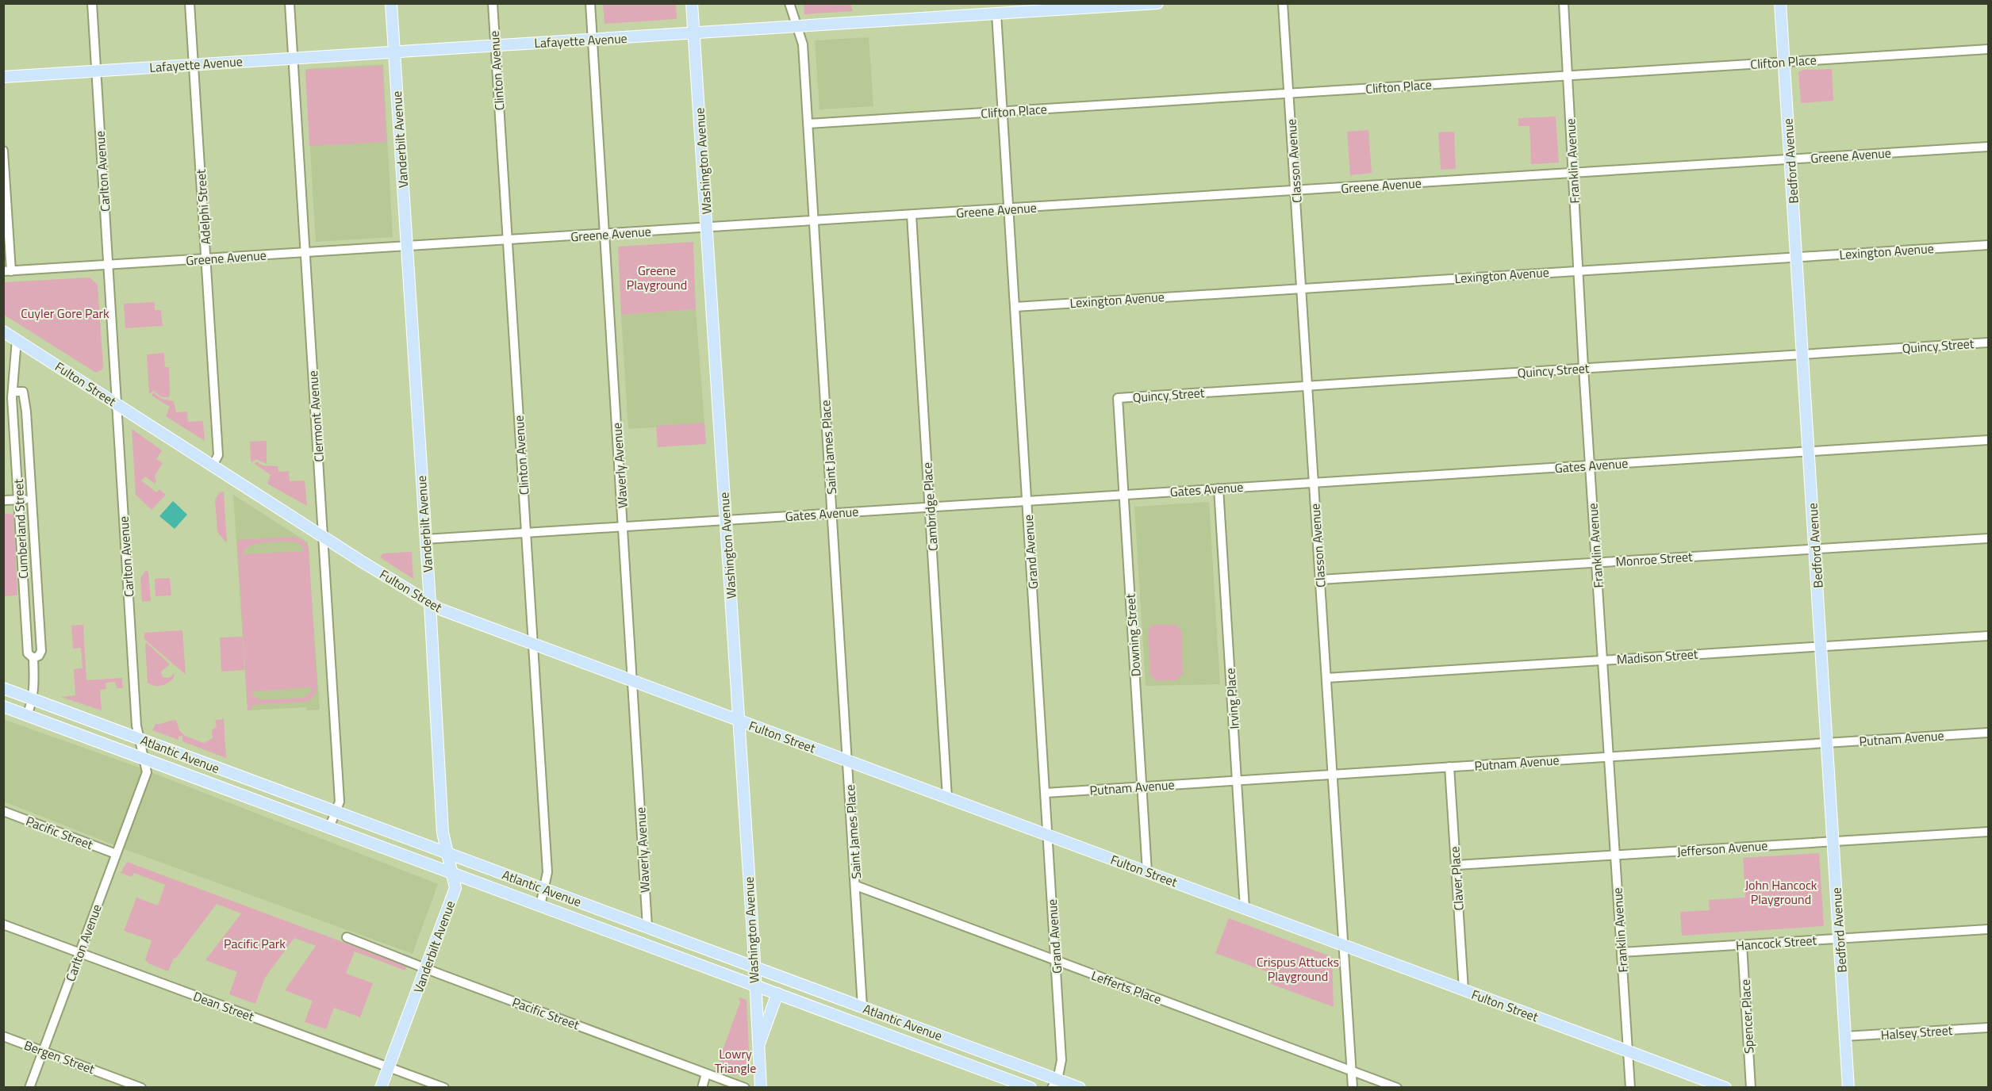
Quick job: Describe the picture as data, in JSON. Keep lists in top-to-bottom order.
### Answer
{
  "streets": {
    "main road": [
      "Lafayette Avenue",
      "Vanderbilt Avenue",
      "Washington Avenue",
      "Bedford Avenue",
      "Fulton Street",
      "Atlantic Avenue"
    ],
    "street": [
      "Clifton Place",
      "Clinton Avenue",
      "Greene Avenue",
      "Classon Avenue",
      "Franklin Avenue",
      "Carlton Avenue",
      "Adelphi Street",
      "Lexington Avenue",
      "Quincy Street",
      "Clermont Avenue",
      "Saint James Place",
      "Waverly Avenue",
      "Gates Avenue",
      "Cambridge Place",
      "Cumberland Street",
      "Grand Avenue",
      "Monroe Street",
      "Downing Street",
      "Madison Street",
      "Irving Place",
      "Putnam Avenue",
      "Pacific Street",
      "Jefferson Avenue",
      "Claver Place",
      "Hancock Street",
      "Lefferts Place",
      "Dean Street",
      "Spencer Place",
      "Halsey Street",
      "Bergen Street"
    ]
  },
  "crossings": [
    ["Lafayette Avenue", "Clinton Avenue"],
    ["Lafayette Avenue", "Vanderbilt Avenue"],
    ["Lafayette Avenue", "Washington Avenue"],
    ["Lafayette Avenue", "Carlton Avenue"],
    ["Lafayette Avenue", "Adelphi Street"],
    ["Lafayette Avenue", "Clermont Avenue"],
    ["Lafayette Avenue", "Saint James Place"],
    ["Lafayette Avenue", "Waverly Avenue"],
    ["Lafayette Avenue", "Grand Avenue"],
    ["Clifton Place", "Classon Avenue"],
    ["Clifton Place", "Franklin Avenue"],
    ["Clifton Place", "Bedford Avenue"],
    ["Clifton Place", "Saint James Place"],
    ["Clifton Place", "Grand Avenue"],
    ["Clinton Avenue", "Greene Avenue"],
    ["Clinton Avenue", "Fulton Street"],
    ["Clinton Avenue", "Gates Avenue"],
    ["Clinton Avenue", "Atlantic Avenue"],
    ["Vanderbilt Avenue", "Greene Avenue"],
    ["Vanderbilt Avenue", "Fulton Street"],
    ["Vanderbilt Avenue", "Gates Avenue"],
    ["Vanderbilt Avenue", "Atlantic Avenue"],
    ["Vanderbilt Avenue", "Pacific Street"],
    ["Vanderbilt Avenue", "Dean Street"],
    ["Greene Avenue", "Washington Avenue"],
    ["Greene Avenue", "Classon Avenue"],
    ["Greene Avenue", "Franklin Avenue"],
    ["Greene Avenue", "Bedford Avenue"],
    ["Greene Avenue", "Carlton Avenue"],
    ["Greene Avenue", "Adelphi Street"],
    ["Greene Avenue", "Clermont Avenue"],
    ["Greene Avenue", "Saint James Place"],
    ["Greene Avenue", "Waverly Avenue"],
    ["Greene Avenue", "Cambridge Place"],
    ["Greene Avenue", "Grand Avenue"],
    ["Washington Avenue", "Fulton Street"],
    ["Washington Avenue", "Gates Avenue"],
    ["Washington Avenue", "Atlantic Avenue"],
    ["Classon Avenue", "Lexington Avenue"],
    ["Classon Avenue", "Quincy Street"],
    ["Classon Avenue", "Fulton Street"],
    ["Classon Avenue", "Gates Avenue"],
    ["Classon Avenue", "Monroe Street"],
    ["Classon Avenue", "Madison Street"],
    ["Classon Avenue", "Putnam Avenue"],
    ["Classon Avenue", "Lefferts Place"],
    ["Franklin Avenue", "Lexington Avenue"],
    ["Franklin Avenue", "Quincy Street"],
    ["Franklin Avenue", "Fulton Street"],
    ["Franklin Avenue", "Gates Avenue"],
    ["Franklin Avenue", "Monroe Street"],
    ["Franklin Avenue", "Madison Street"],
    ["Franklin Avenue", "Putnam Avenue"],
    ["Franklin Avenue", "Jefferson Avenue"],
    ["Franklin Avenue", "Hancock Street"],
    ["Bedford Avenue", "Lexington Avenue"],
    ["Bedford Avenue", "Quincy Street"],
    ["Bedford Avenue", "Gates Avenue"],
    ["Bedford Avenue", "Monroe Street"],
    ["Bedford Avenue", "Madison Street"],
    ["Bedford Avenue", "Putnam Avenue"],
    ["Bedford Avenue", "Jefferson Avenue"],
    ["Bedford Avenue", "Hancock Street"],
    ["Bedford Avenue", "Halsey Street"],
    ["Carlton Avenue", "Fulton Street"],
    ["Carlton Avenue", "Atlantic Avenue"],
    ["Carlton Avenue", "Pacific Street"],
    ["Carlton Avenue", "Dean Street"],
    ["Carlton Avenue", "Bergen Street"],
    ["Adelphi Street", "Fulton Street"],
    ["Lexington Avenue", "Grand Avenue"],
    ["Quincy Street", "Downing Street"],
    ["Fulton Street", "Clermont Avenue"],
    ["Fulton Street", "Saint James Place"],
    ["Fulton Street", "Waverly Avenue"],
    ["Fulton Street", "Cambridge Place"],
    ["Fulton Street", "Cumberland Street"],
    ["Fulton Street", "Grand Avenue"],
    ["Fulton Street", "Downing Street"],
    ["Fulton Street", "Irving Place"],
    ["Fulton Street", "Claver Place"],
    ["Clermont Avenue", "Atlantic Avenue"],
    ["Saint James Place", "Gates Avenue"],
    ["Saint James Place", "Atlantic Avenue"],
    ["Saint James Place", "Lefferts Place"],
    ["Waverly Avenue", "Gates Avenue"],
    ["Waverly Avenue", "Atlantic Avenue"],
    ["Gates Avenue", "Cambridge Place"],
    ["Gates Avenue", "Grand Avenue"],
    ["Gates Avenue", "Downing Street"],
    ["Gates Avenue", "Irving Place"],
    ["Cumberland Street", "Atlantic Avenue"],
    ["Grand Avenue", "Putnam Avenue"],
    ["Grand Avenue", "Atlantic Avenue"],
    ["Grand Avenue", "Lefferts Place"],
    ["Downing Street", "Putnam Avenue"],
    ["Irving Place", "Putnam Avenue"],
    ["Putnam Avenue", "Claver Place"],
    ["Jefferson Avenue", "Claver Place"],
    ["Hancock Street", "Spencer Place"]
  ],
  "parks": [
    "Greene Playground",
    "Cuyler Gore Park",
    "John Hancock Playground",
    "Pacific Park",
    "Crispus Attucks Playground",
    "Lowry Triangle"
  ]
}
